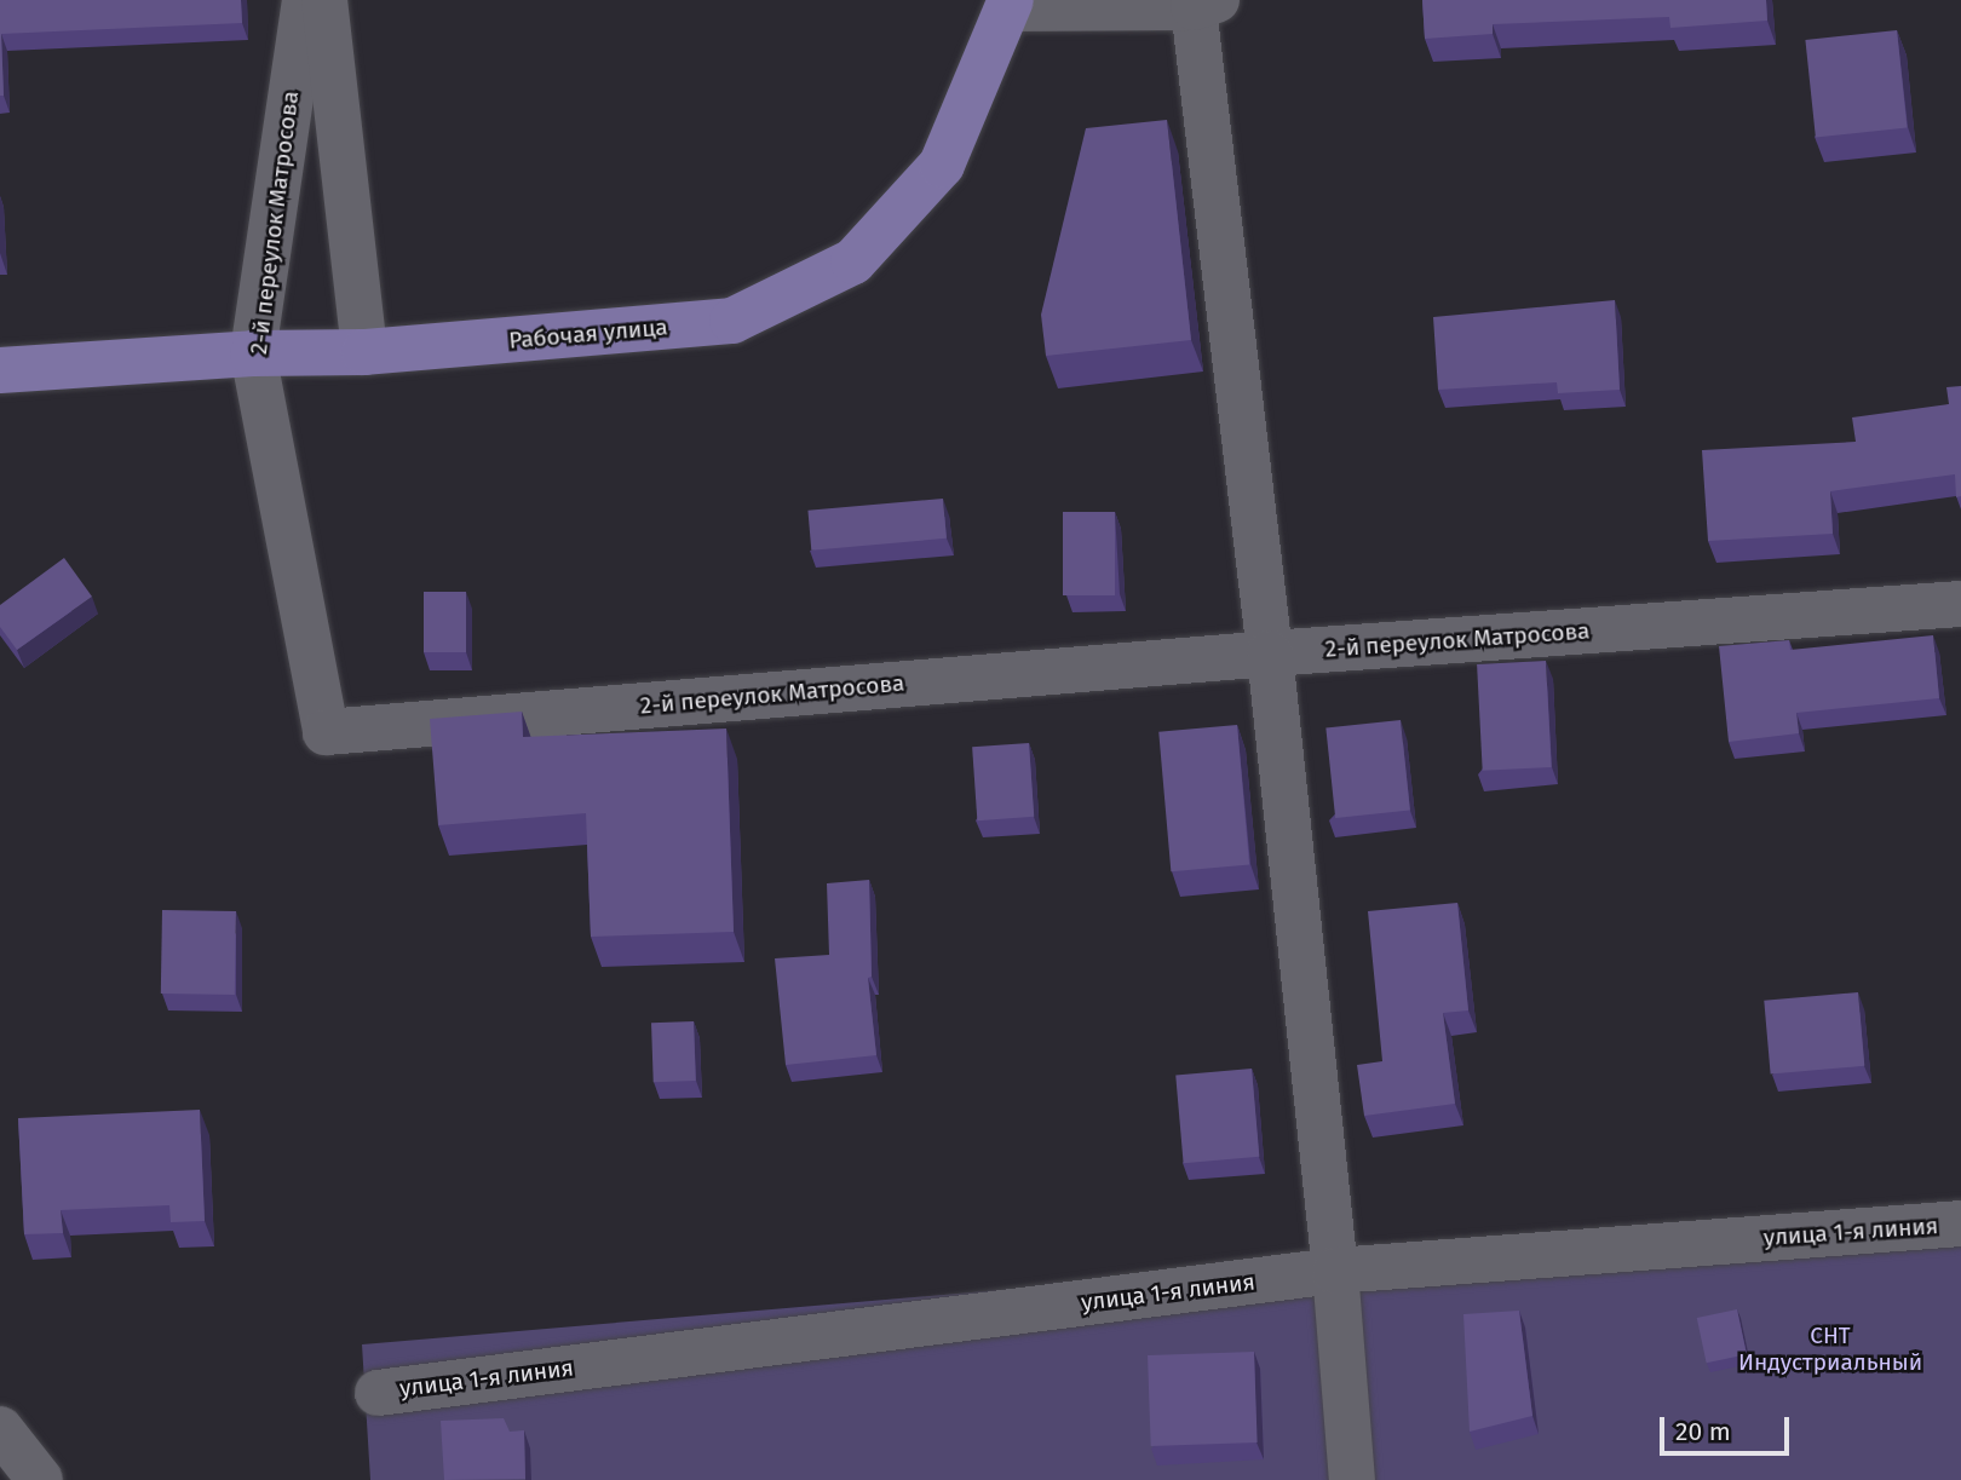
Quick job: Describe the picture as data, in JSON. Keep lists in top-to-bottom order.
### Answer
{
  "streets": {
    "main road": ["Рабочая улица"],
    "street": ["2-й переулок Матросова", "улица 1-я линия"]
  },
  "crossings": [
    ["2-й переулок Матросова", "Рабочая улица"]
  ],
  "parks": ["СНТ Индустриальный"],
  "scale_bar": "20 m"
}
